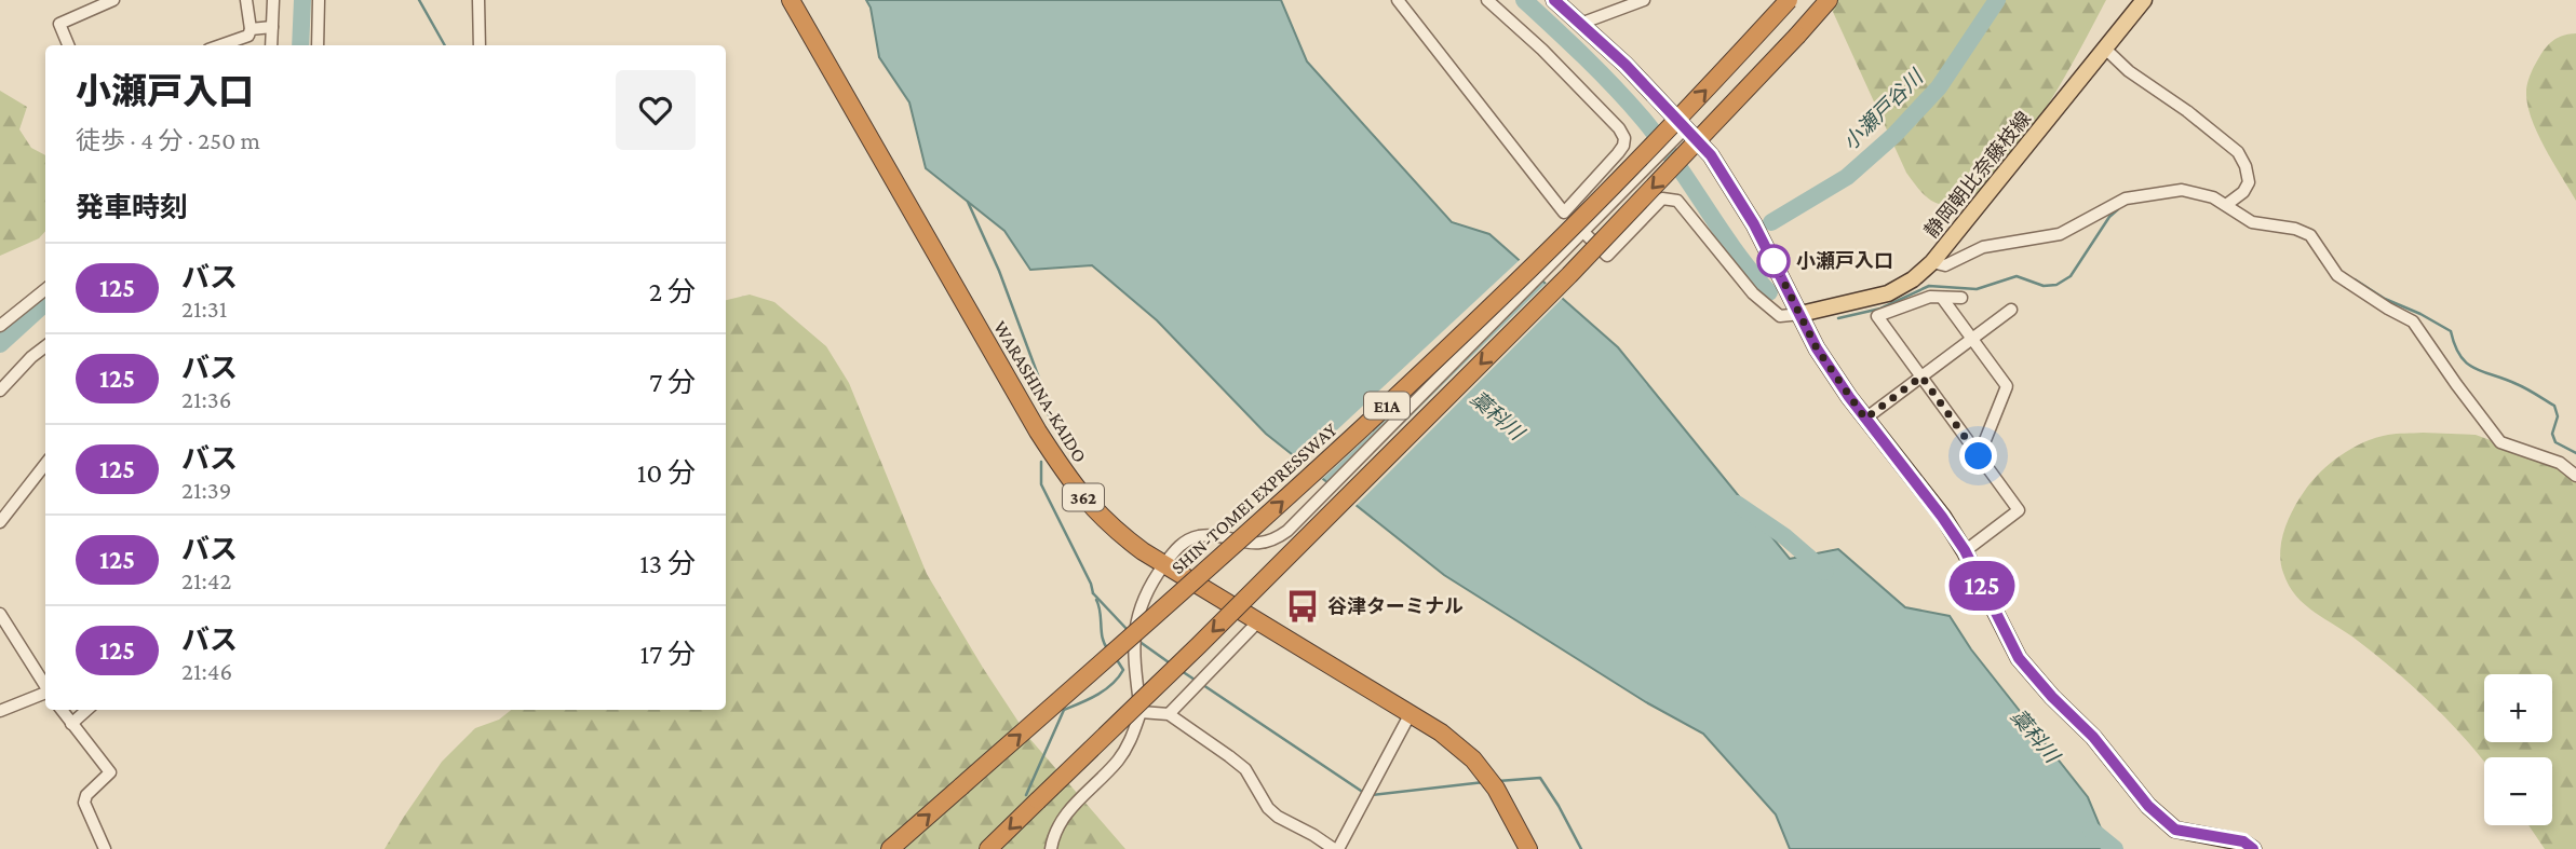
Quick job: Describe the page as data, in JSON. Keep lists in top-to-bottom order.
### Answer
{
  "streets": {
    "highway": [
      "WARASHINA-KAIDO",
      "E1A",
      "362",
      "SHIN-TOMEI EXPRESSWAY"
    ],
    "main road": ["静岡朝比奈藤枝線"]
  },
  "water": ["小瀬戸谷川", "藁科川"],
  "places": {
    "other": ["小瀬戸入口"],
    "bus stop": ["谷津ターミナル"]
  },
  "lines": ["bus line 125"],
  "page": {
    "on_map": "125",
    "heading": [
      ["小瀬戸入口", "徒歩 · 4 分 · 250 m"],
      "発車時刻"
    ],
    "list": [
      {
        "mark": "125",
        "name": "バス",
        "note": "21:31",
        "value": "2 分"
      },
      {
        "mark": "125",
        "name": "バス",
        "note": "21:36",
        "value": "7 分"
      },
      {
        "mark": "125",
        "name": "バス",
        "note": "21:39",
        "value": "10 分"
      },
      {
        "mark": "125",
        "name": "バス",
        "note": "21:42",
        "value": "13 分"
      },
      {
        "mark": "125",
        "name": "バス",
        "note": "21:46",
        "value": "17 分"
      }
    ],
    "map_buttons": ["+", "−"]
  }
}
